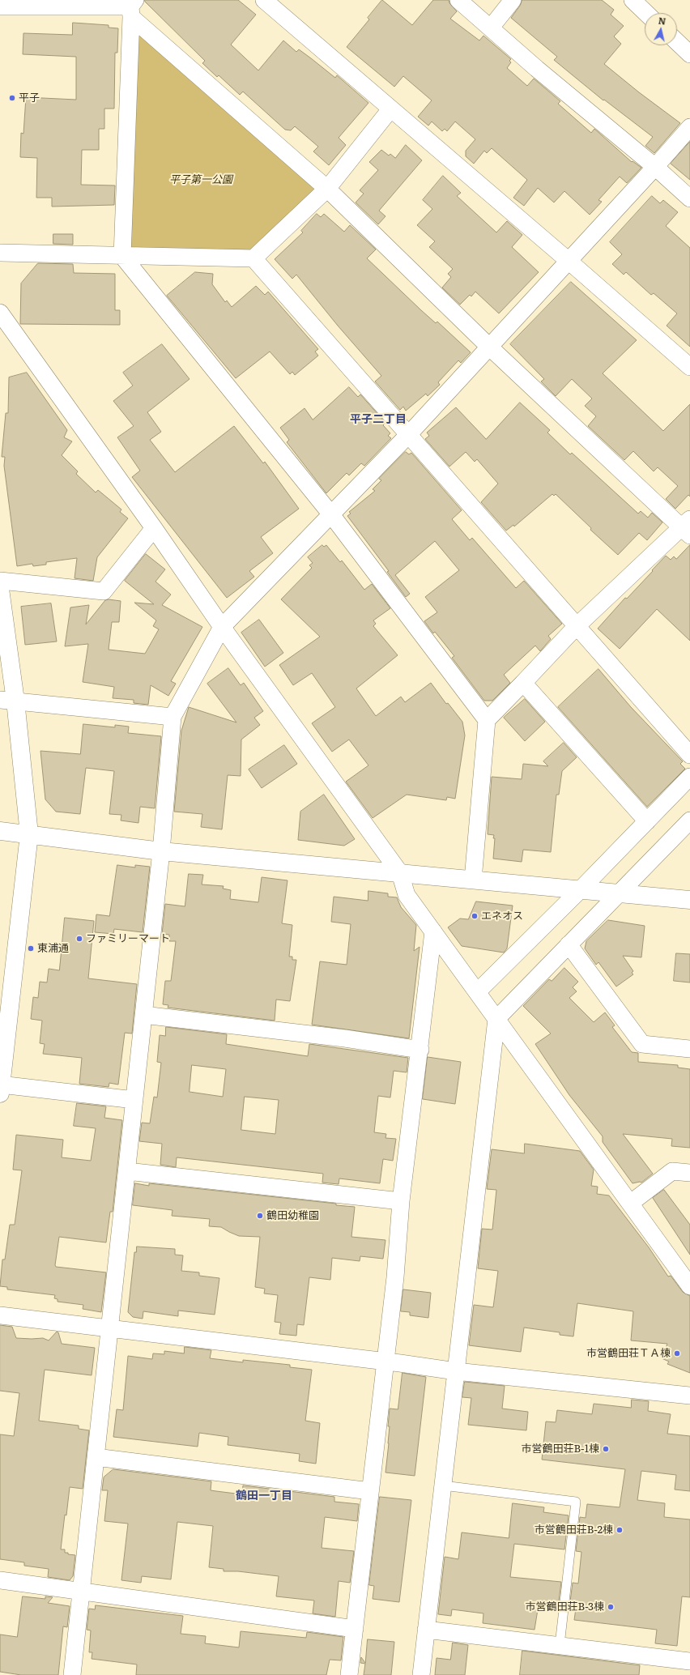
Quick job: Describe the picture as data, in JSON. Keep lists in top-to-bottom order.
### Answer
{
  "districts": ["平子二丁目", "鶴田一丁目"],
  "parks": ["平子第一公園"],
  "places": [
    "平子",
    "エネオス",
    "ファミリーマート",
    "東浦通",
    "鶴田幼稚園",
    "市営鶴田荘ＴＡ棟",
    "市営鶴田荘B-1棟",
    "市営鶴田荘B-2棟",
    "市営鶴田荘B-3棟"
  ],
  "north": "top"
}
